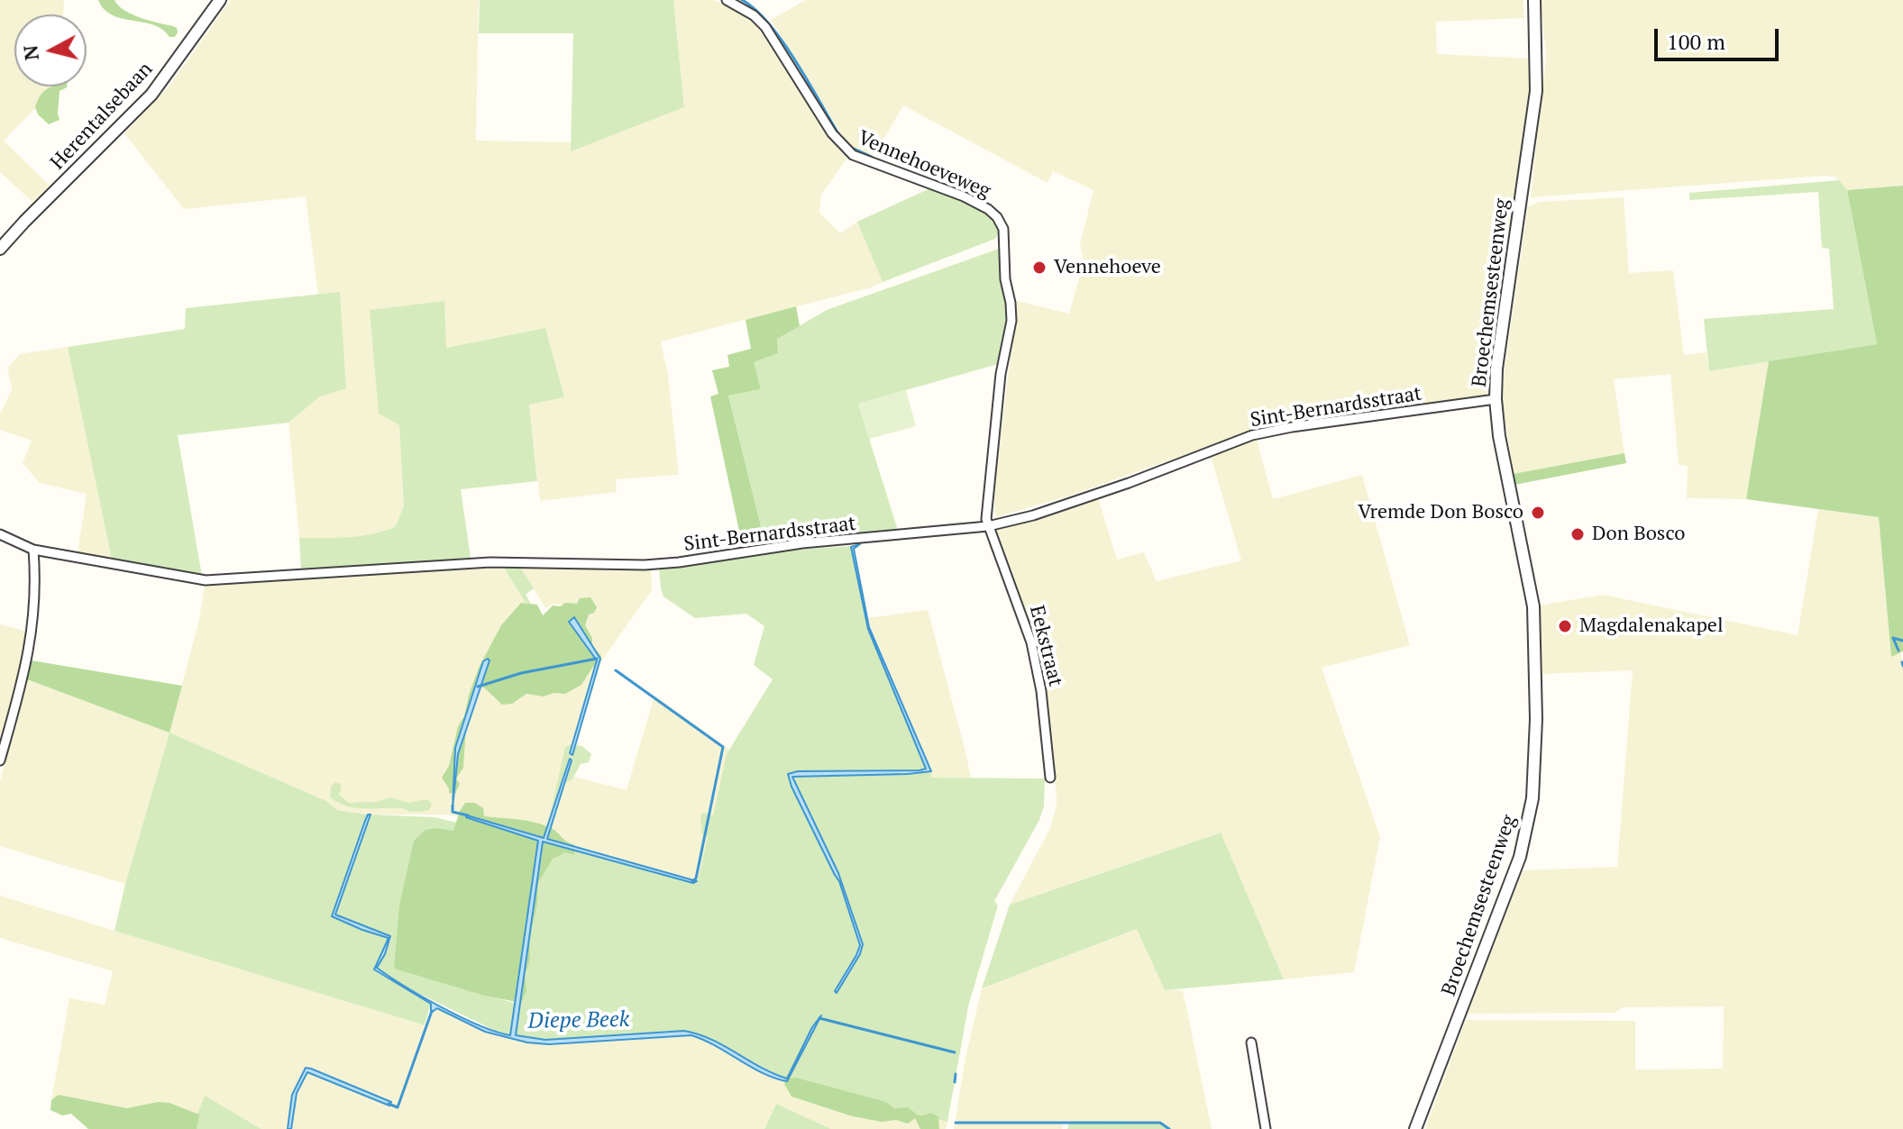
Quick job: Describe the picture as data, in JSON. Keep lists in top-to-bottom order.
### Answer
{
  "streets": {
    "street": [
      "Herentalsebaan",
      "Vennehoeveweg",
      "Broechemsesteenweg",
      "Sint-Bernardsstraat",
      "Eekstraat"
    ]
  },
  "crossings": [
    ["Vennehoeveweg", "Sint-Bernardsstraat"],
    ["Vennehoeveweg", "Eekstraat"],
    ["Broechemsesteenweg", "Sint-Bernardsstraat"],
    ["Sint-Bernardsstraat", "Eekstraat"]
  ],
  "water": ["Diepe Beek"],
  "places": [
    "Vennehoeve",
    "Vremde Don Bosco",
    "Don Bosco",
    "Magdalenakapel"
  ],
  "scale_bar": "100 m",
  "north": "left"
}
